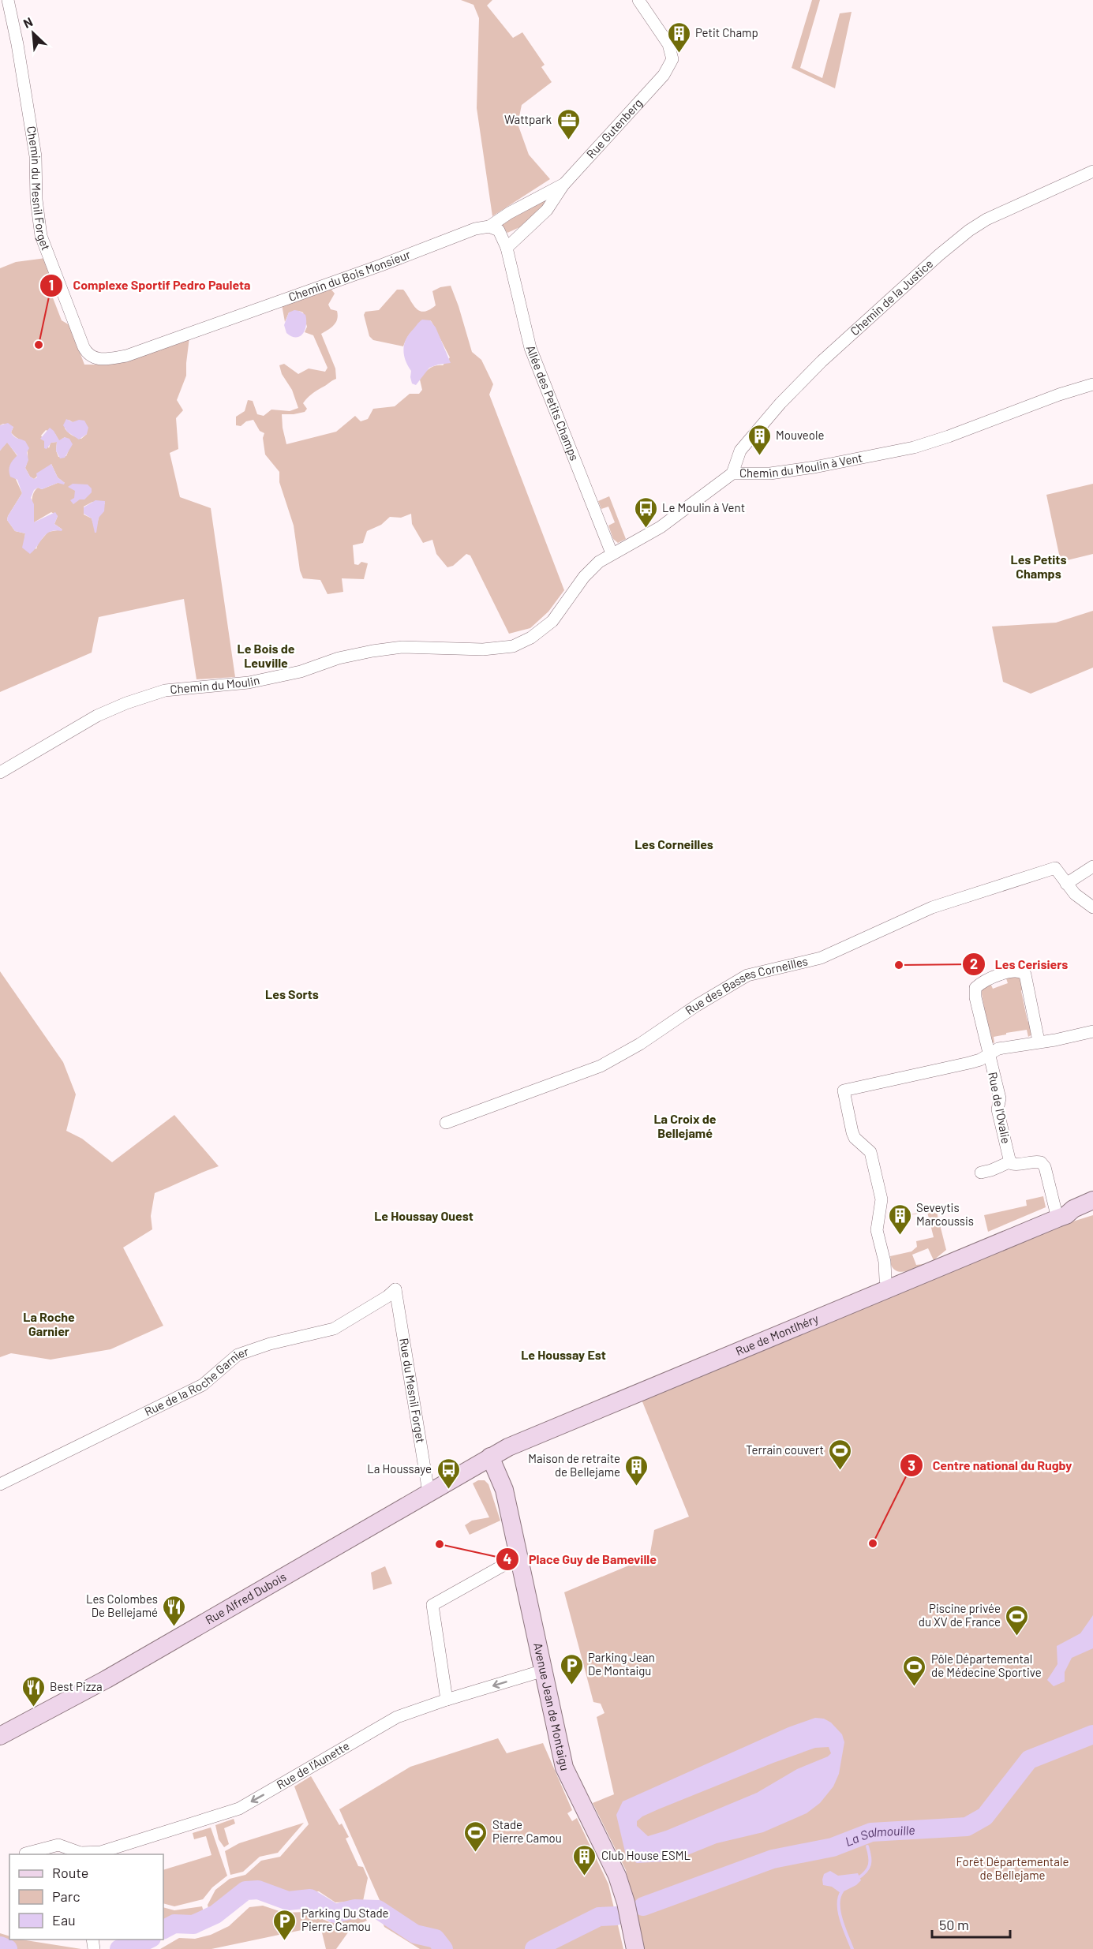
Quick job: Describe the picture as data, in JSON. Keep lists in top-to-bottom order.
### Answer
{
  "streets": {
    "main road": ["Rue de Montlhéry", "Rue Alfred Dubois", "Avenue Jean de Montaigu"],
    "street": [
      "Rue Gutenberg",
      "Chemin du Mesnil Forget",
      "Chemin du Bois Monsieur",
      "Chemin de la Justice",
      "Allée des Petits Champs",
      "Chemin du Moulin à Vent",
      "Chemin du Moulin",
      "Rue des Basses Corneilles",
      "Rue de l'Ovalie",
      "Rue de la Roche Garnier",
      "Rue du Mesnil Forget",
      "Rue de l'Aunette"
    ]
  },
  "crossings": [
    ["Rue Gutenberg", "Chemin du Bois Monsieur"],
    ["Chemin du Mesnil Forget", "Chemin du Bois Monsieur"],
    ["Chemin de la Justice", "Chemin du Moulin à Vent"],
    ["Allée des Petits Champs", "Chemin du Moulin à Vent"],
    ["Chemin du Moulin à Vent", "Chemin du Moulin"],
    ["Rue de Montlhéry", "Rue Alfred Dubois"],
    ["Rue de Montlhéry", "Avenue Jean de Montaigu"],
    ["Rue de la Roche Garnier", "Rue du Mesnil Forget"],
    ["Rue du Mesnil Forget", "Rue Alfred Dubois"],
    ["Rue Alfred Dubois", "Avenue Jean de Montaigu"],
    ["Avenue Jean de Montaigu", "Rue de l'Aunette"]
  ],
  "one_way": ["Rue de l'Aunette"],
  "districts": [
    "Les Petits Champs",
    "Le Bois de Leuville",
    "Les Corneilles",
    "Les Sorts",
    "La Croix de Bellejamé",
    "Le Houssay Ouest",
    "La Roche Garnier",
    "Le Houssay Est"
  ],
  "water": ["La Salmouille"],
  "parks": ["Forêt Départementale de Bellejame"],
  "places": {
    "building": [
      "Petit Champ",
      "Mouveole",
      "Seveytis Marcoussis",
      "Maison de retraite de Bellejame",
      "Club House ESML"
    ],
    "office": ["Wattpark"],
    "other": [
      "Complexe Sportif Pedro Pauleta",
      "Les Cerisiers",
      "Centre national du Rugby",
      "Place Guy de Bameville"
    ],
    "bus stop": ["Le Moulin à Vent", "La Houssaye"],
    "sports": [
      "Terrain couvert",
      "Piscine privée du XV de France",
      "Pôle Départemental de Médecine Sportive",
      "Stade Pierre Camou"
    ],
    "restaurant": ["Les Colombes De Bellejamé", "Best Pizza"],
    "parking": ["Parking Jean De Montaigu", "Parking Du Stade Pierre Camou"]
  },
  "legend": ["Route", "Parc", "Eau"],
  "scale_bar": "50 m",
  "north": "top left"
}
